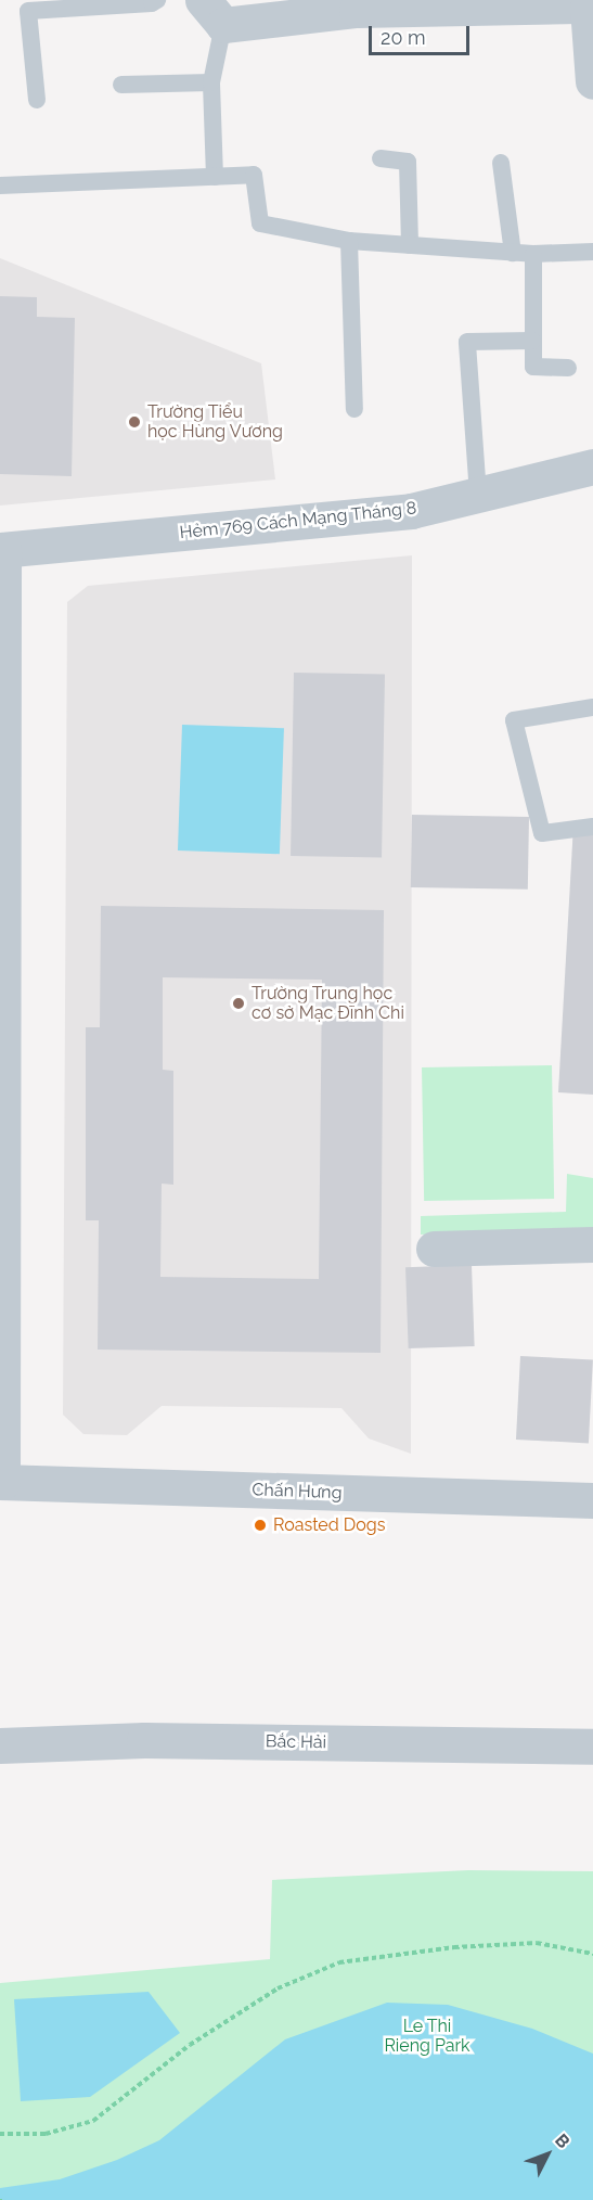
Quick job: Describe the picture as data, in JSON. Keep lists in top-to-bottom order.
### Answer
{
  "streets": {
    "street": ["Hẻm 769 Cách Mạng Tháng 8", "Chấn Hưng", "Bắc Hải"]
  },
  "parks": ["Le Thi Rieng Park"],
  "places": ["Trường Tiểu học Hùng Vương", "Trường Trung học cơ sở Mạc Đĩnh Chi", "Roasted Dogs"],
  "scale_bar": "20 m",
  "north": "top right"
}
